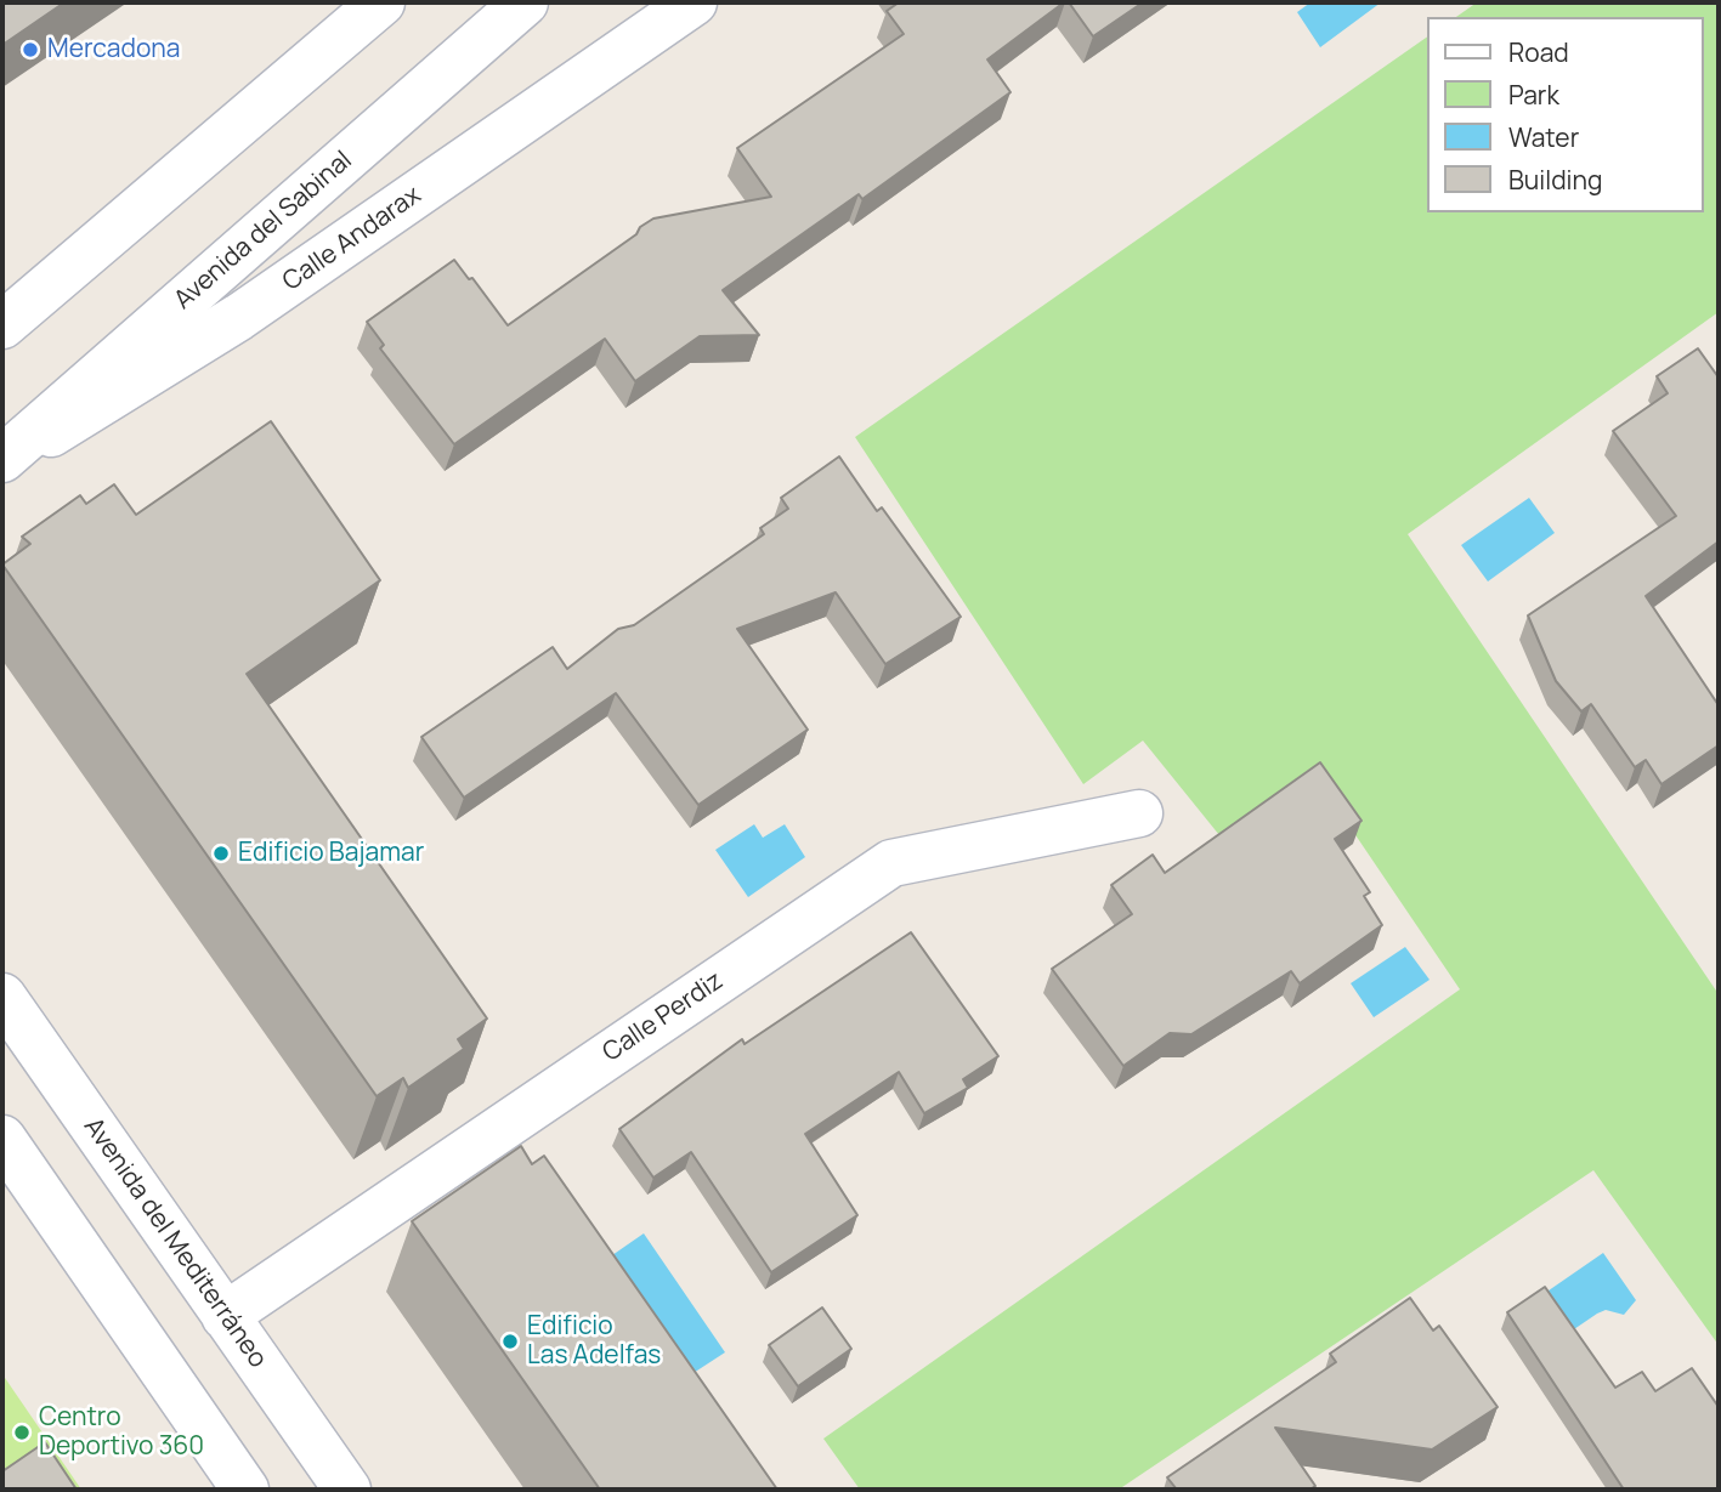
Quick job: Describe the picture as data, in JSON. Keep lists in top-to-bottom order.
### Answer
{
  "streets": {
    "street": [
      "Avenida del Sabinal",
      "Calle Andarax",
      "Calle Perdiz",
      "Avenida del Mediterráneo"
    ]
  },
  "crossings": [
    ["Avenida del Sabinal", "Calle Andarax"],
    ["Calle Perdiz", "Avenida del Mediterráneo"]
  ],
  "places": [
    "Mercadona",
    "Edificio Bajamar",
    "Edificio Las Adelfas",
    "Centro Deportivo 360"
  ],
  "legend": [
    "Road",
    "Park",
    "Water",
    "Building"
  ]
}
